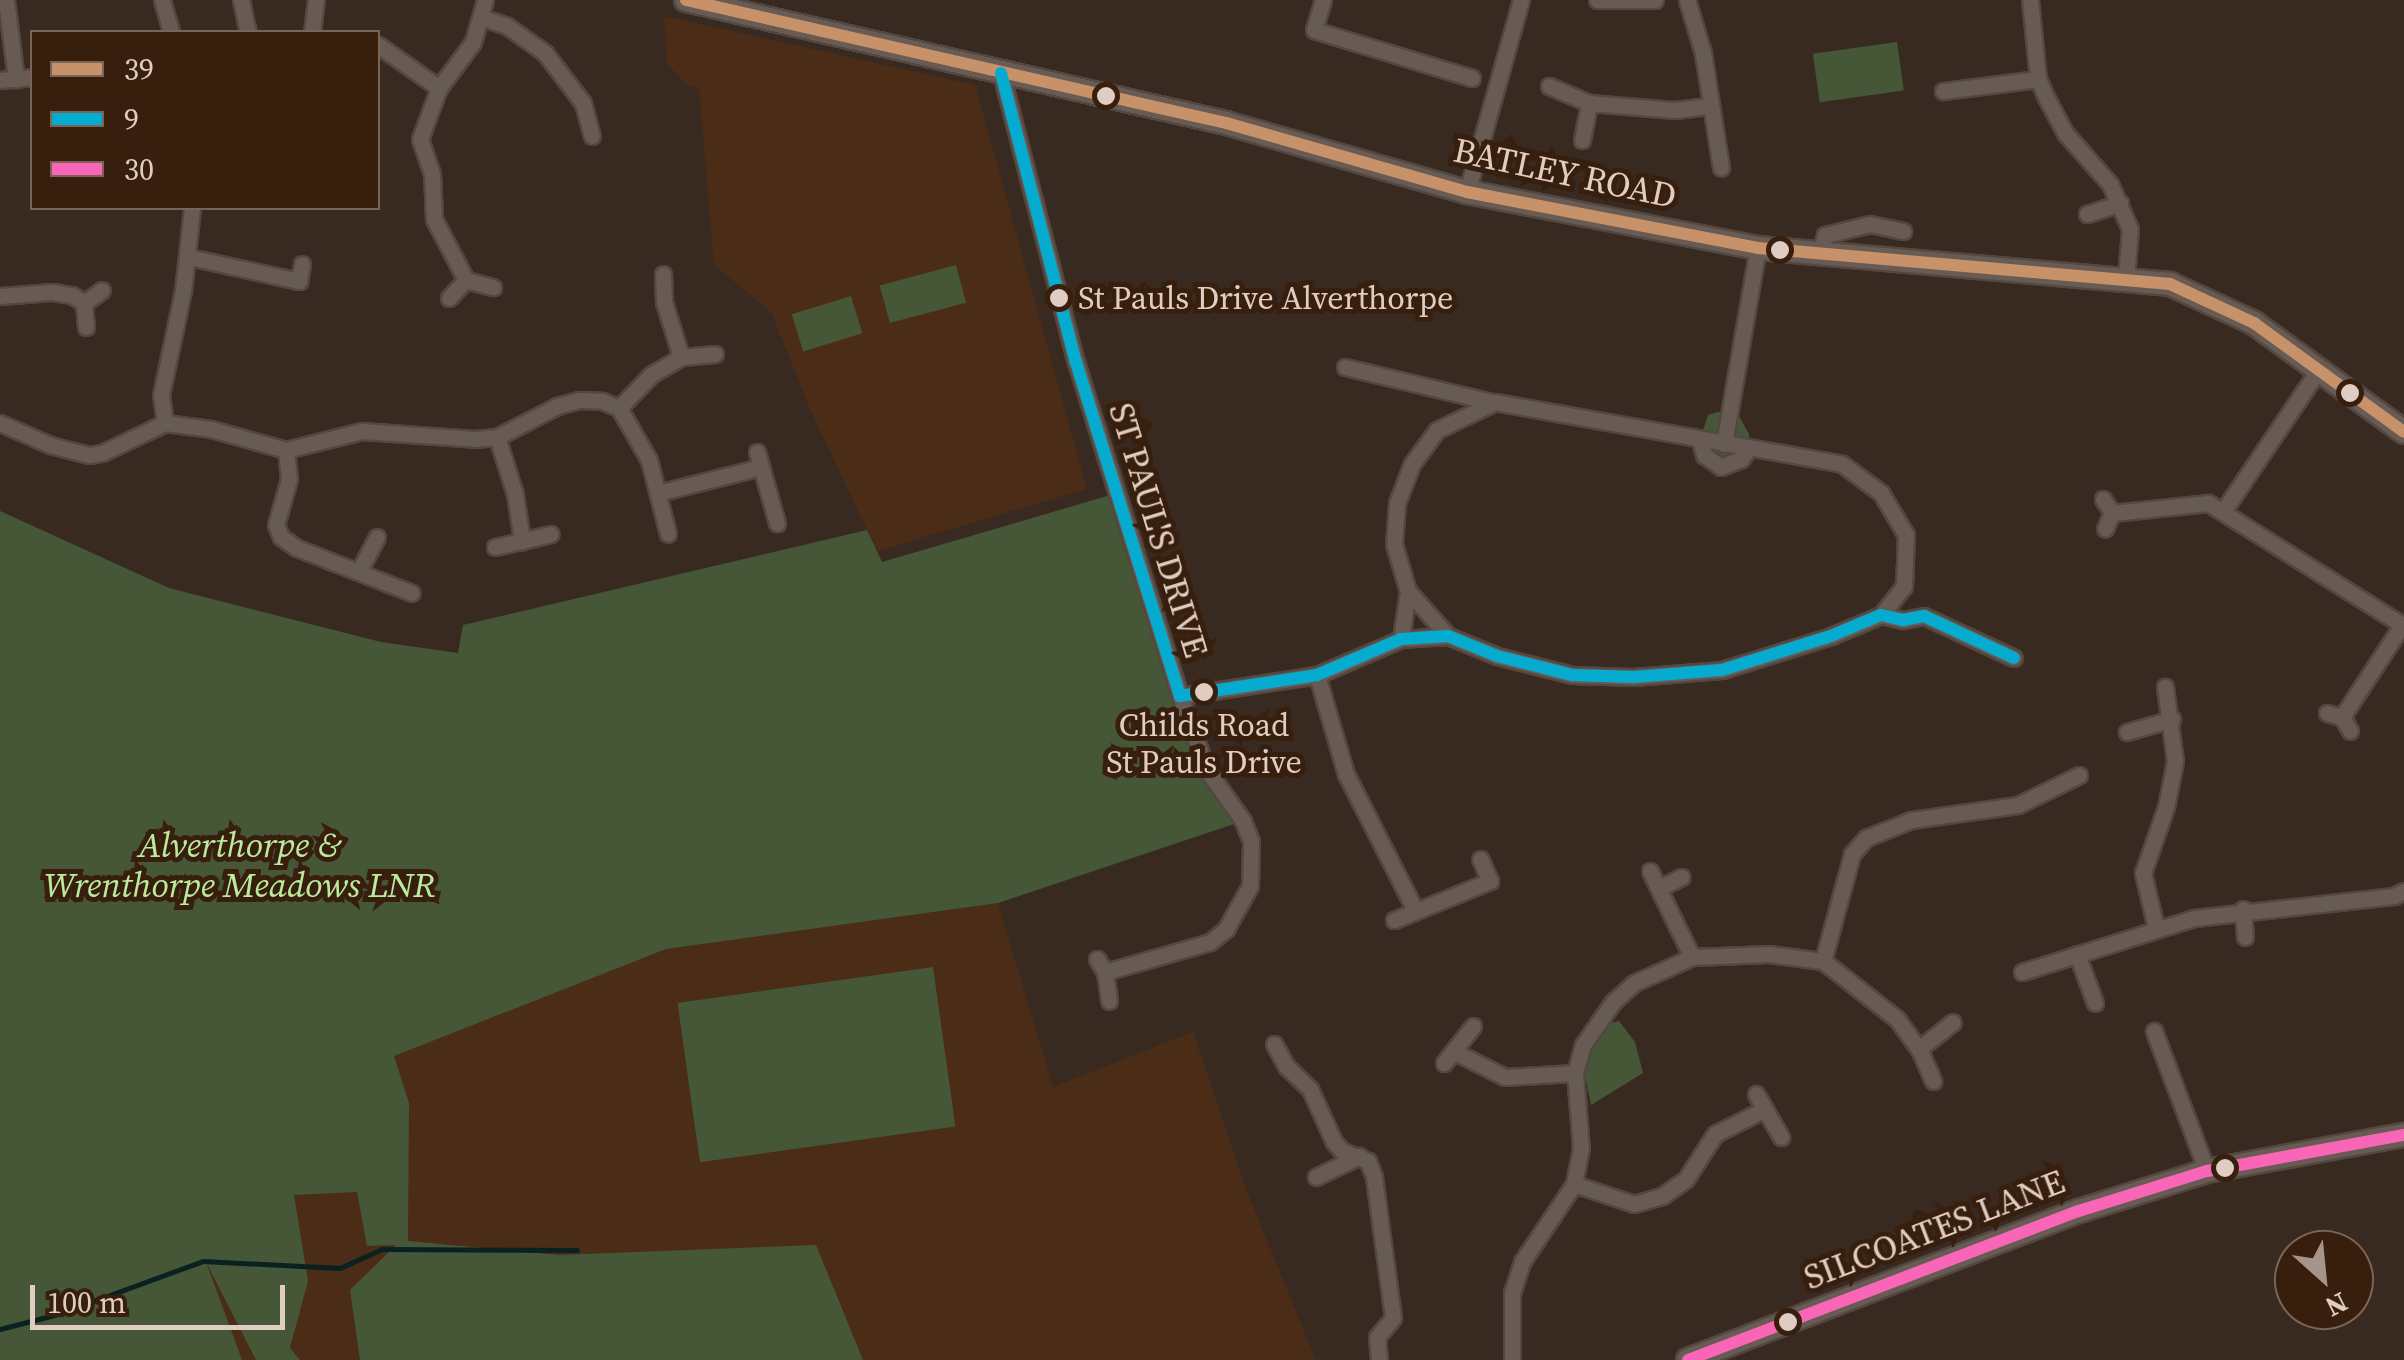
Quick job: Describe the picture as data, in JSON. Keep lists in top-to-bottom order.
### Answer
{
  "streets": {
    "street": ["BATLEY ROAD", "ST PAUL'S DRIVE", "SILCOATES LANE"]
  },
  "crossings": [
    ["BATLEY ROAD", "ST PAUL'S DRIVE"]
  ],
  "parks": ["Alverthorpe & Wrenthorpe Meadows LNR"],
  "places": ["St Pauls Drive Alverthorpe", "Childs Road St Pauls Drive"],
  "lines": ["transit line 39", "transit line 9", "transit line 30"],
  "legend": ["39", "9", "30"],
  "scale_bar": "100 m",
  "north": "bottom right"
}
